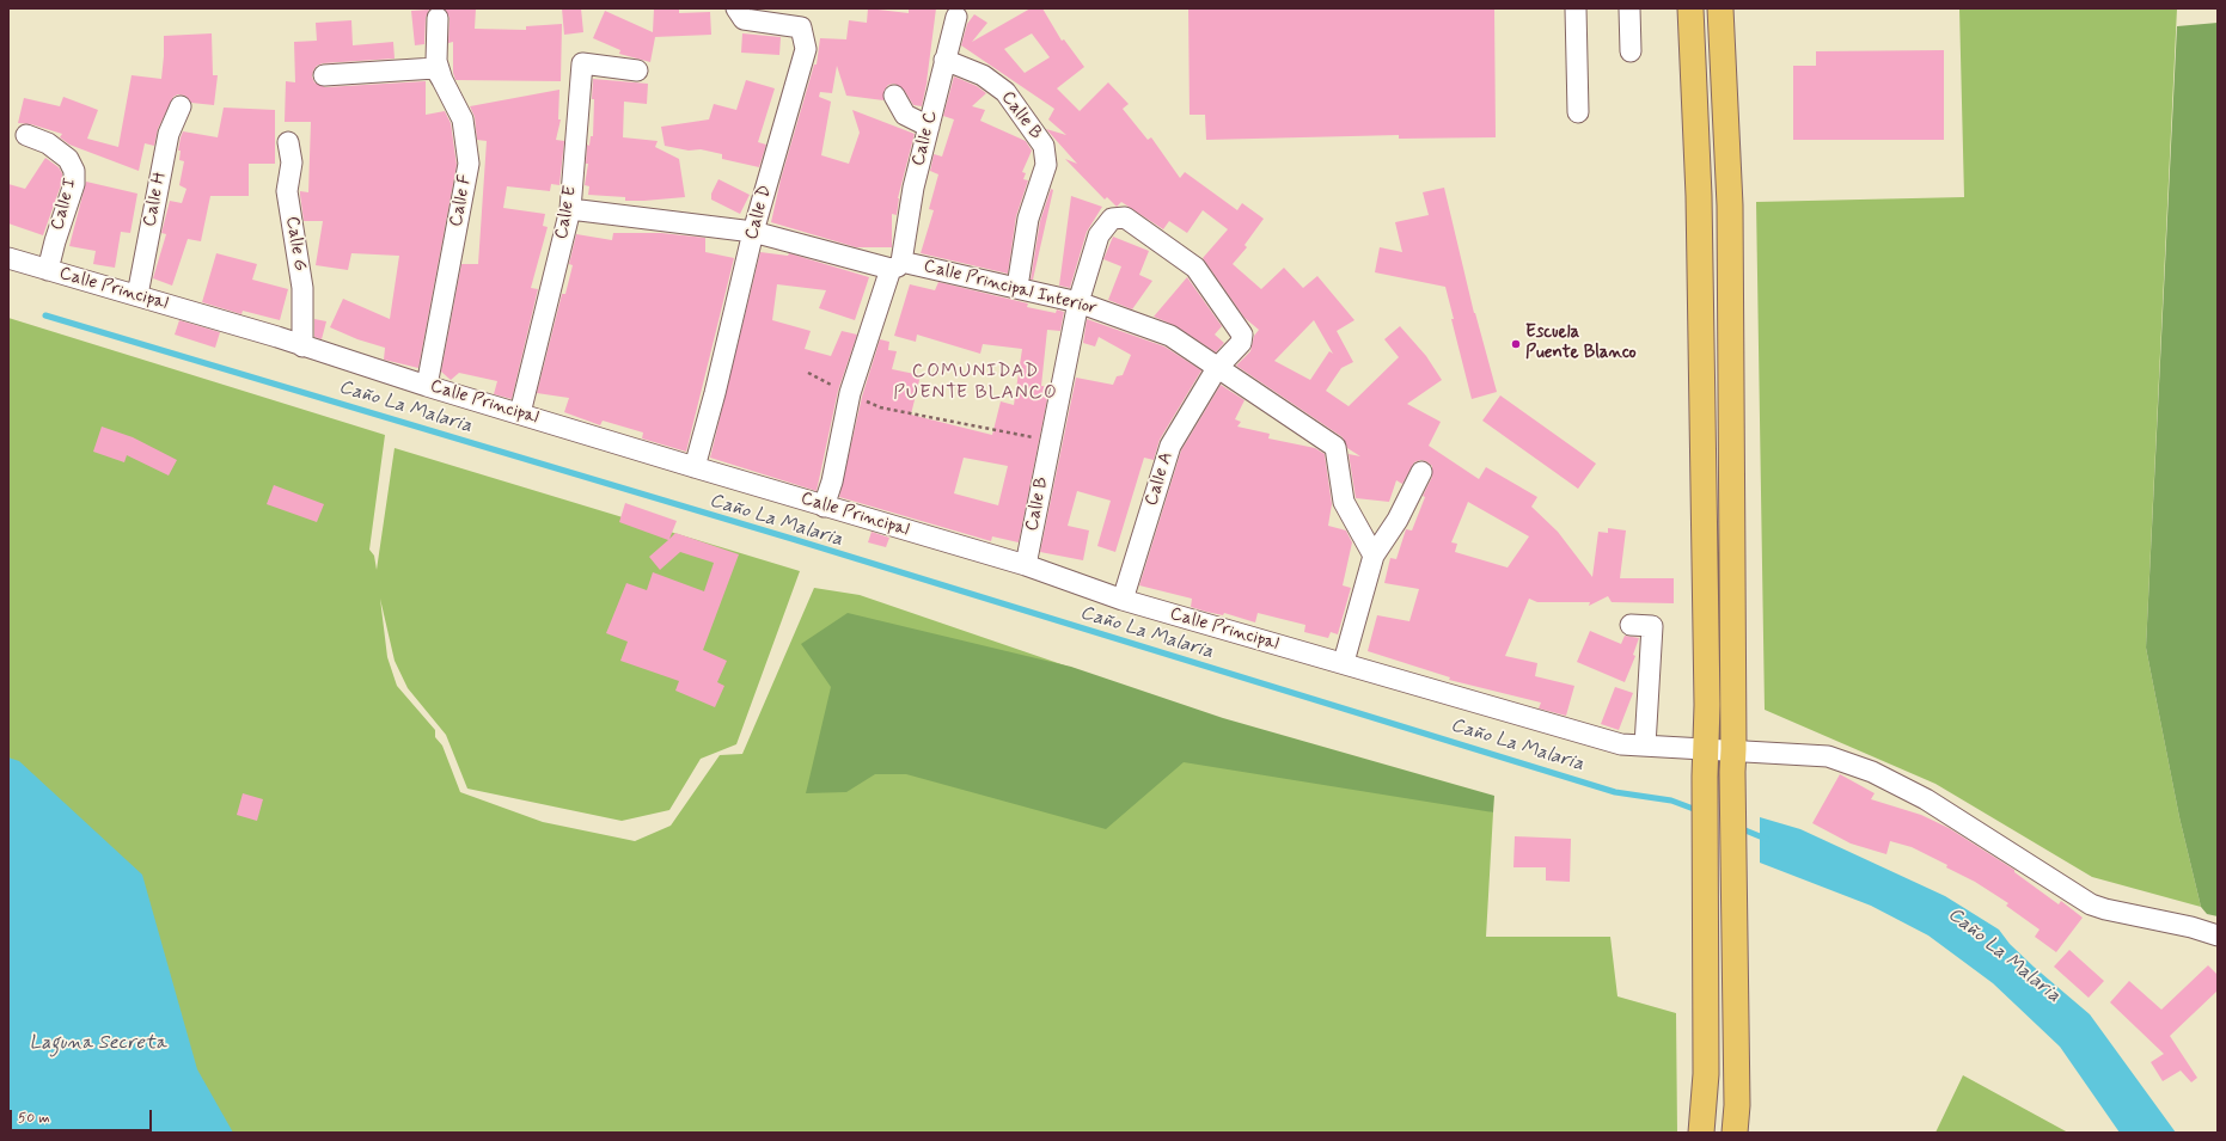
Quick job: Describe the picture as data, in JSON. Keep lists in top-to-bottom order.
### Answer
{
  "streets": {
    "street": [
      "Calle B",
      "Calle C",
      "Calle H",
      "Calle F",
      "Calle I",
      "Calle E",
      "Calle D",
      "Calle G",
      "Calle Principal Interior",
      "Calle Principal",
      "Calle A"
    ]
  },
  "crossings": [
    ["Calle B", "Calle C"],
    ["Calle B", "Calle Principal Interior"],
    ["Calle B", "Calle Principal"],
    ["Calle B", "Calle A"],
    ["Calle C", "Calle Principal Interior"],
    ["Calle C", "Calle Principal"],
    ["Calle H", "Calle Principal"],
    ["Calle F", "Calle Principal"],
    ["Calle I", "Calle Principal"],
    ["Calle E", "Calle Principal Interior"],
    ["Calle E", "Calle Principal"],
    ["Calle D", "Calle Principal Interior"],
    ["Calle D", "Calle Principal"],
    ["Calle G", "Calle Principal"],
    ["Calle Principal Interior", "Calle A"],
    ["Calle Principal", "Calle A"]
  ],
  "districts": ["COMUNIDAD PUENTE BLANCO"],
  "water": ["Caño La Malaria", "Laguna Secreta"],
  "places": ["Escuela Puente Blanco"],
  "scale_bar": "50 m"
}
